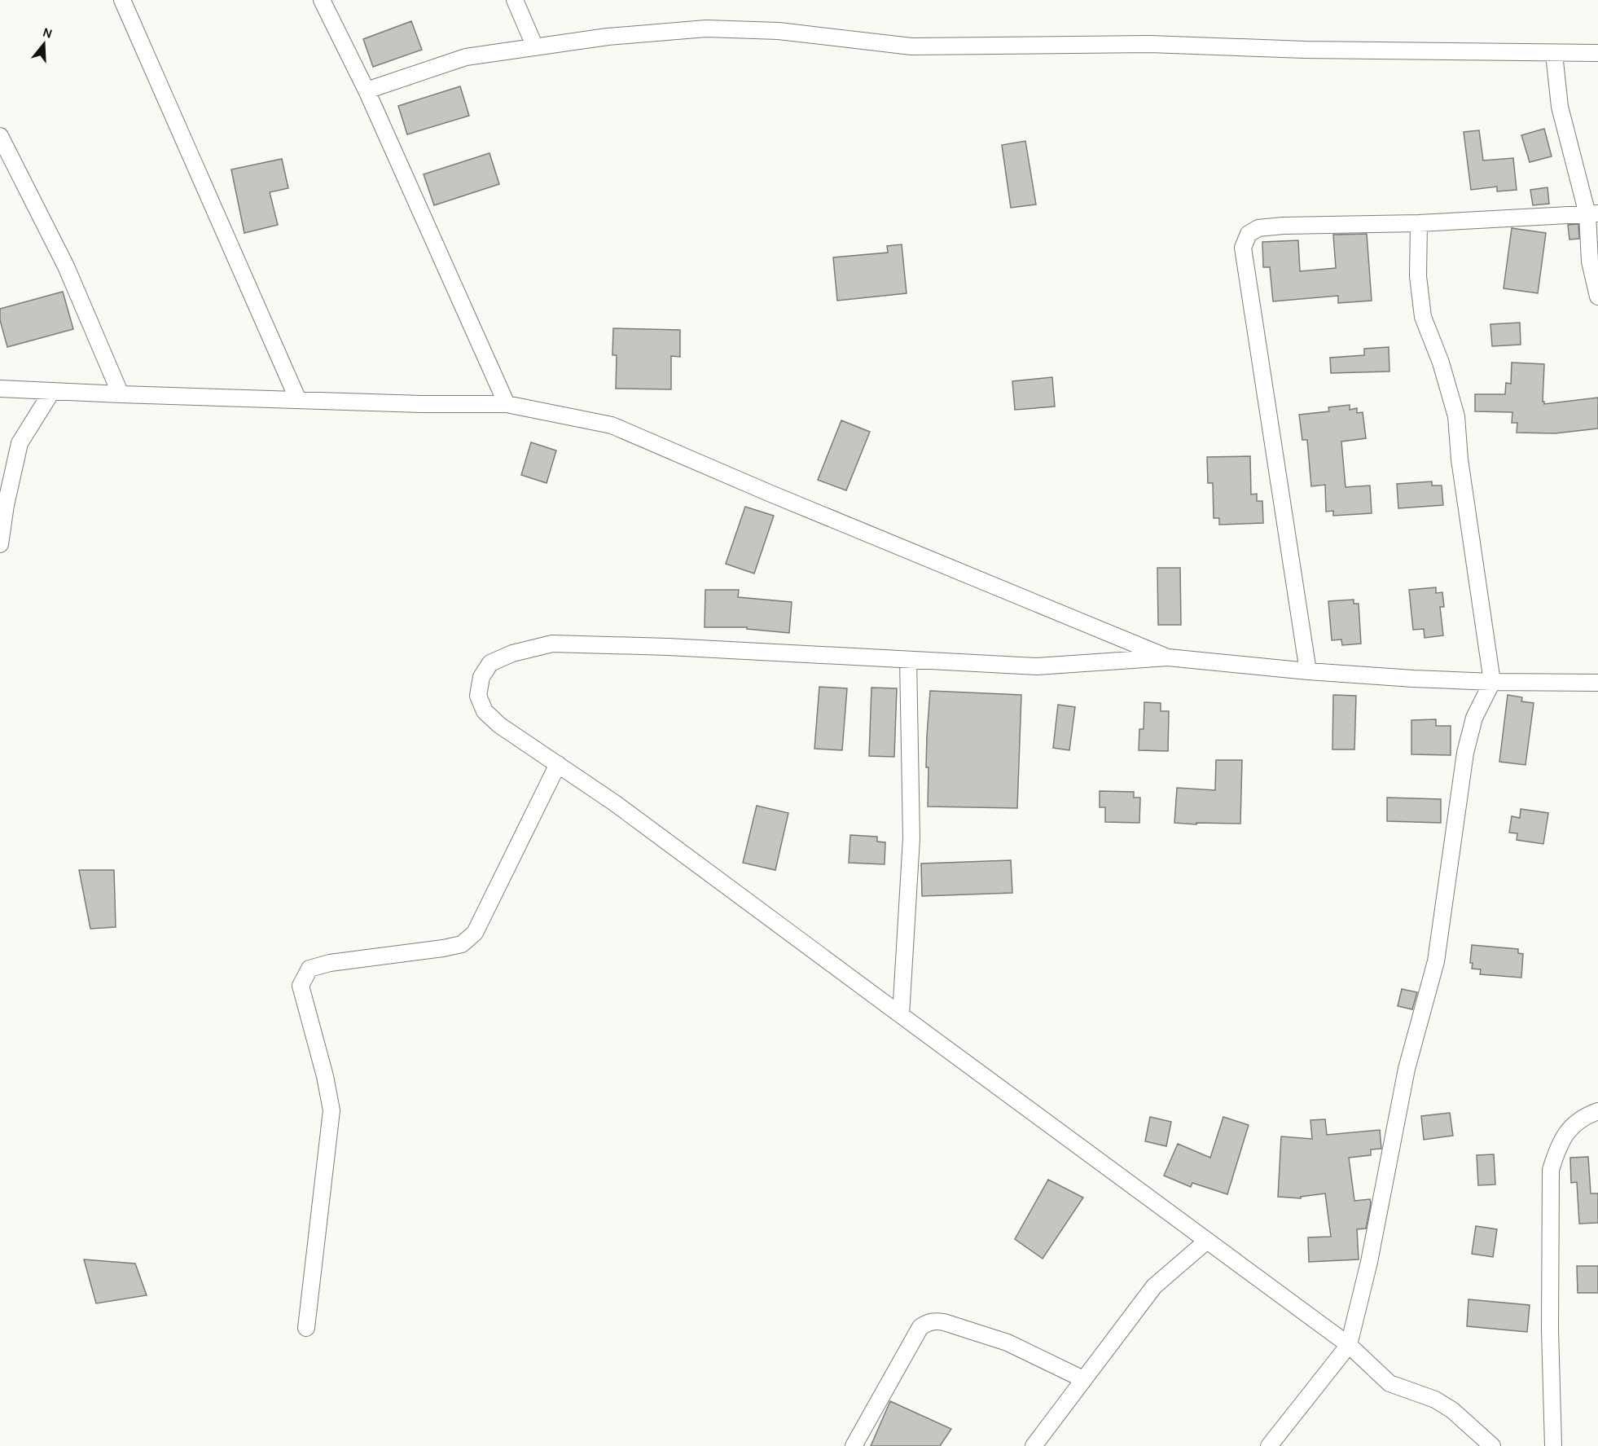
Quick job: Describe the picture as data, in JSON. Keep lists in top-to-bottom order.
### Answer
{
  "north": "top"
}
